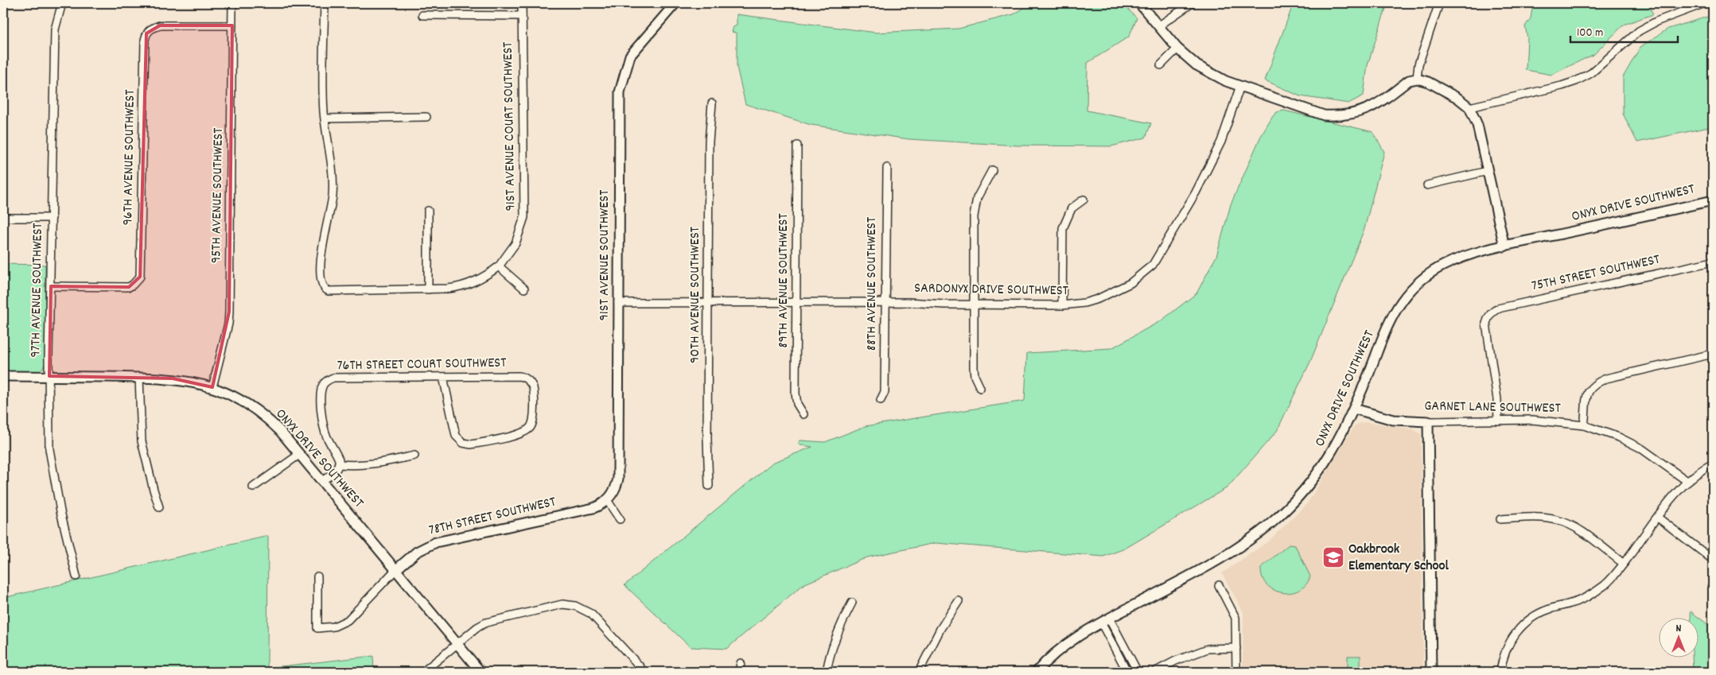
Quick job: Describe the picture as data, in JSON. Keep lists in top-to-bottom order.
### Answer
{
  "streets": {
    "street": [
      "91ST AVENUE COURT SOUTHWEST",
      "96TH AVENUE SOUTHWEST",
      "95TH AVENUE SOUTHWEST",
      "ONYX DRIVE SOUTHWEST",
      "91ST AVENUE SOUTHWEST",
      "75TH STREET SOUTHWEST",
      "89TH AVENUE SOUTHWEST",
      "88TH AVENUE SOUTHWEST",
      "97TH AVENUE SOUTHWEST",
      "SARDONYX DRIVE SOUTHWEST",
      "90TH AVENUE SOUTHWEST",
      "76TH STREET COURT SOUTHWEST",
      "GARNET LANE SOUTHWEST",
      "78TH STREET SOUTHWEST"
    ]
  },
  "crossings": [
    ["96TH AVENUE SOUTHWEST", "95TH AVENUE SOUTHWEST"],
    ["96TH AVENUE SOUTHWEST", "97TH AVENUE SOUTHWEST"],
    ["95TH AVENUE SOUTHWEST", "ONYX DRIVE SOUTHWEST"],
    ["ONYX DRIVE SOUTHWEST", "97TH AVENUE SOUTHWEST"],
    ["ONYX DRIVE SOUTHWEST", "GARNET LANE SOUTHWEST"],
    ["ONYX DRIVE SOUTHWEST", "78TH STREET SOUTHWEST"],
    ["91ST AVENUE SOUTHWEST", "SARDONYX DRIVE SOUTHWEST"],
    ["91ST AVENUE SOUTHWEST", "78TH STREET SOUTHWEST"],
    ["75TH STREET SOUTHWEST", "GARNET LANE SOUTHWEST"],
    ["89TH AVENUE SOUTHWEST", "SARDONYX DRIVE SOUTHWEST"],
    ["88TH AVENUE SOUTHWEST", "SARDONYX DRIVE SOUTHWEST"],
    ["SARDONYX DRIVE SOUTHWEST", "90TH AVENUE SOUTHWEST"]
  ],
  "places": {
    "school or university": ["Oakbrook Elementary School"]
  },
  "scale_bar": "100 m",
  "north": "top"
}
